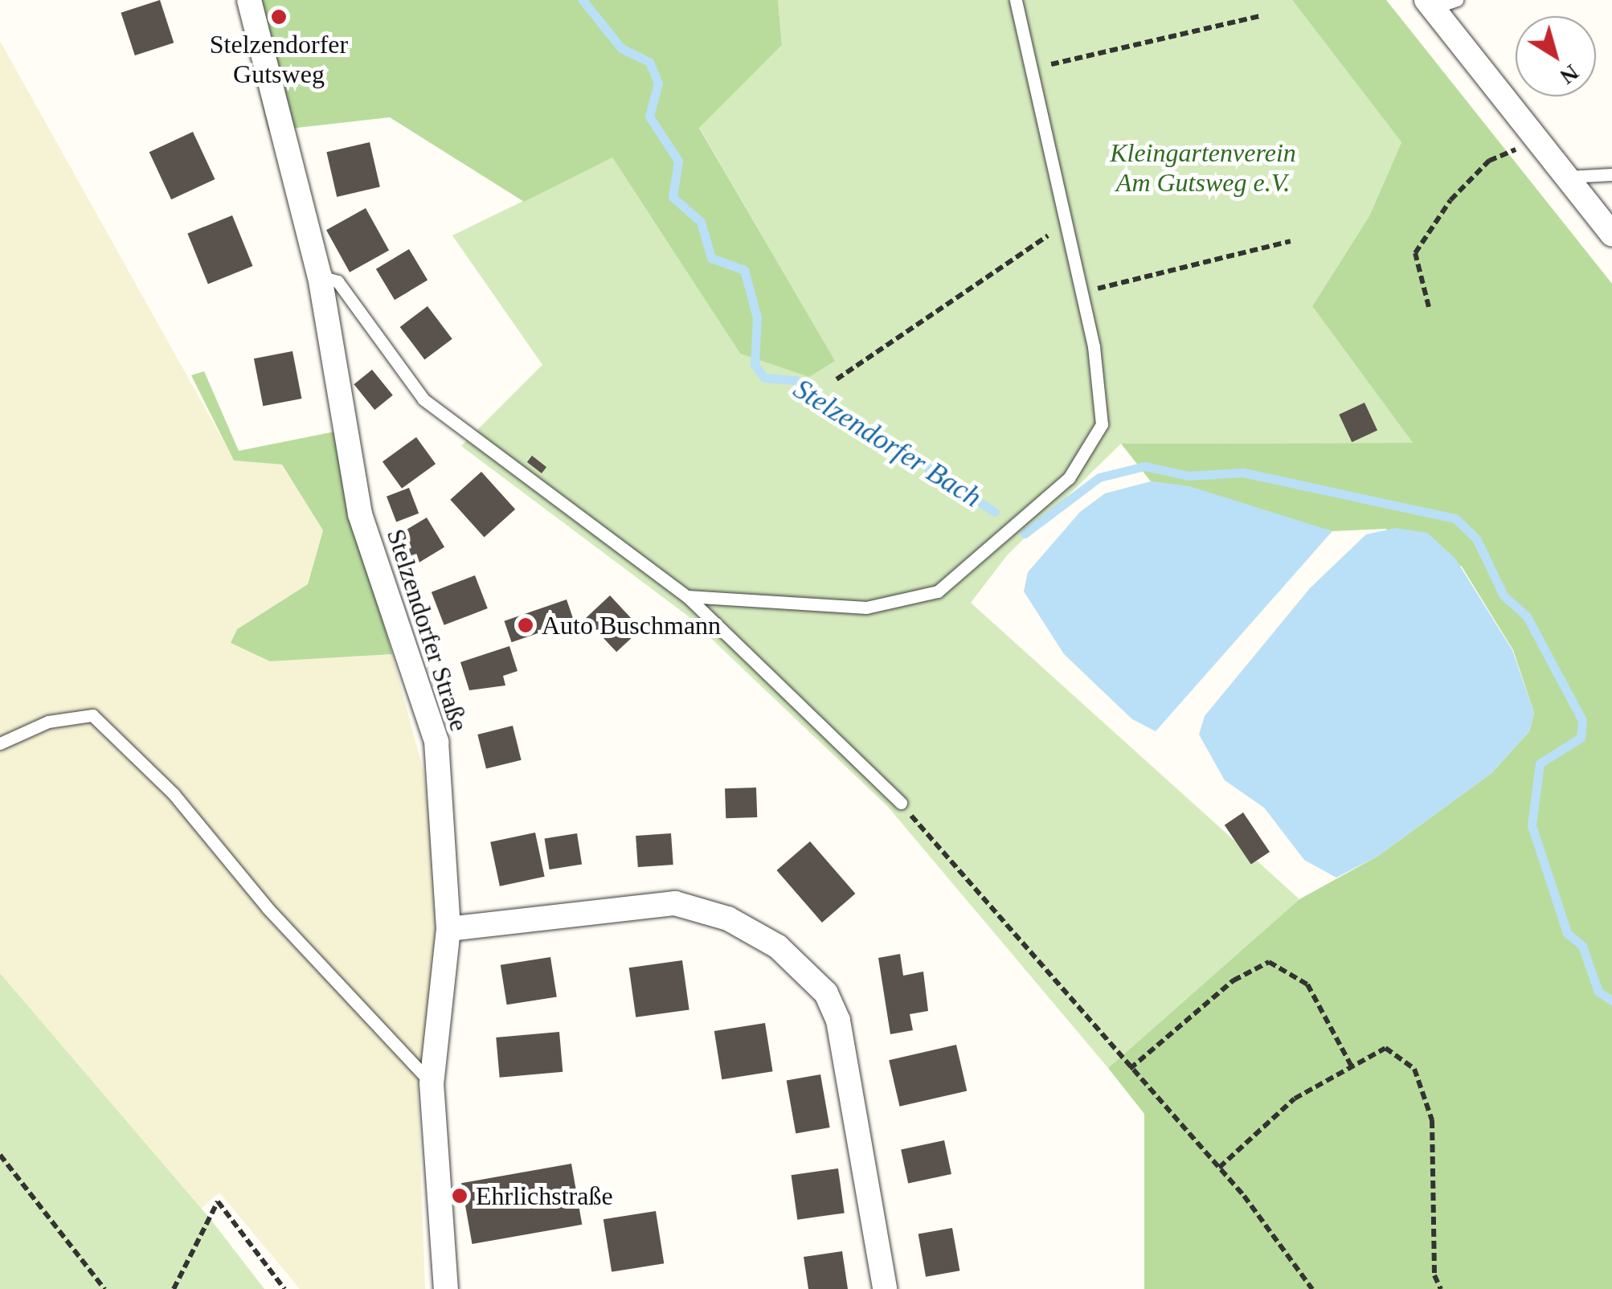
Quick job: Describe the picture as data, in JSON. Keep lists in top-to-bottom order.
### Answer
{
  "streets": {
    "street": ["Stelzendorfer Straße"]
  },
  "water": ["Stelzendorfer Bach"],
  "parks": ["Kleingartenverein Am Gutsweg e.V."],
  "places": ["Stelzendorfer Gutsweg", "Auto Buschmann", "Ehrlichstraße"],
  "north": "bottom right"
}
